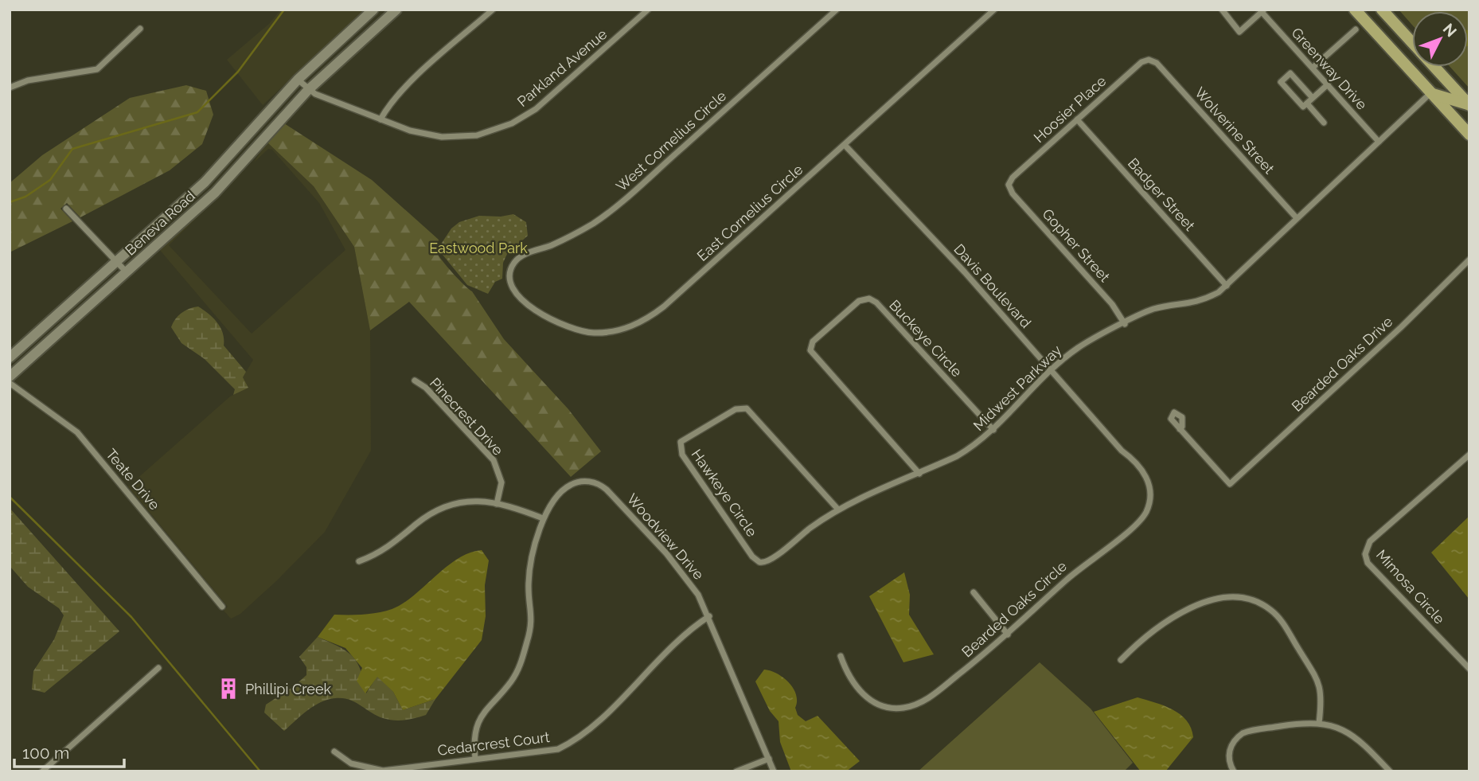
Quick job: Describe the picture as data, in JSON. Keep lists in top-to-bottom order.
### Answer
{
  "streets": {
    "main road": ["Beneva Road"],
    "street": [
      "Parkland Avenue",
      "Greenway Drive",
      "Hoosier Place",
      "Wolverine Street",
      "West Cornelius Circle",
      "Badger Street",
      "East Cornelius Circle",
      "Gopher Street",
      "Davis Boulevard",
      "Buckeye Circle",
      "Bearded Oaks Drive",
      "Midwest Parkway",
      "Pinecrest Drive",
      "Teate Drive",
      "Hawkeye Circle",
      "Woodview Drive",
      "Mimosa Circle",
      "Bearded Oaks Circle",
      "Cedarcrest Court"
    ]
  },
  "crossings": [
    ["Parkland Avenue", "Beneva Road"],
    ["Greenway Drive", "Midwest Parkway"],
    ["Hoosier Place", "Wolverine Street"],
    ["Hoosier Place", "Badger Street"],
    ["Hoosier Place", "Gopher Street"],
    ["Wolverine Street", "Midwest Parkway"],
    ["West Cornelius Circle", "East Cornelius Circle"],
    ["Badger Street", "Midwest Parkway"],
    ["East Cornelius Circle", "Davis Boulevard"],
    ["Gopher Street", "Midwest Parkway"],
    ["Davis Boulevard", "Midwest Parkway"],
    ["Davis Boulevard", "Bearded Oaks Circle"],
    ["Buckeye Circle", "Midwest Parkway"],
    ["Midwest Parkway", "Hawkeye Circle"],
    ["Woodview Drive", "Cedarcrest Court"]
  ],
  "parks": ["Eastwood Park"],
  "places": {
    "building": ["Phillipi Creek"]
  },
  "scale_bar": "100 m",
  "north": "top right"
}
